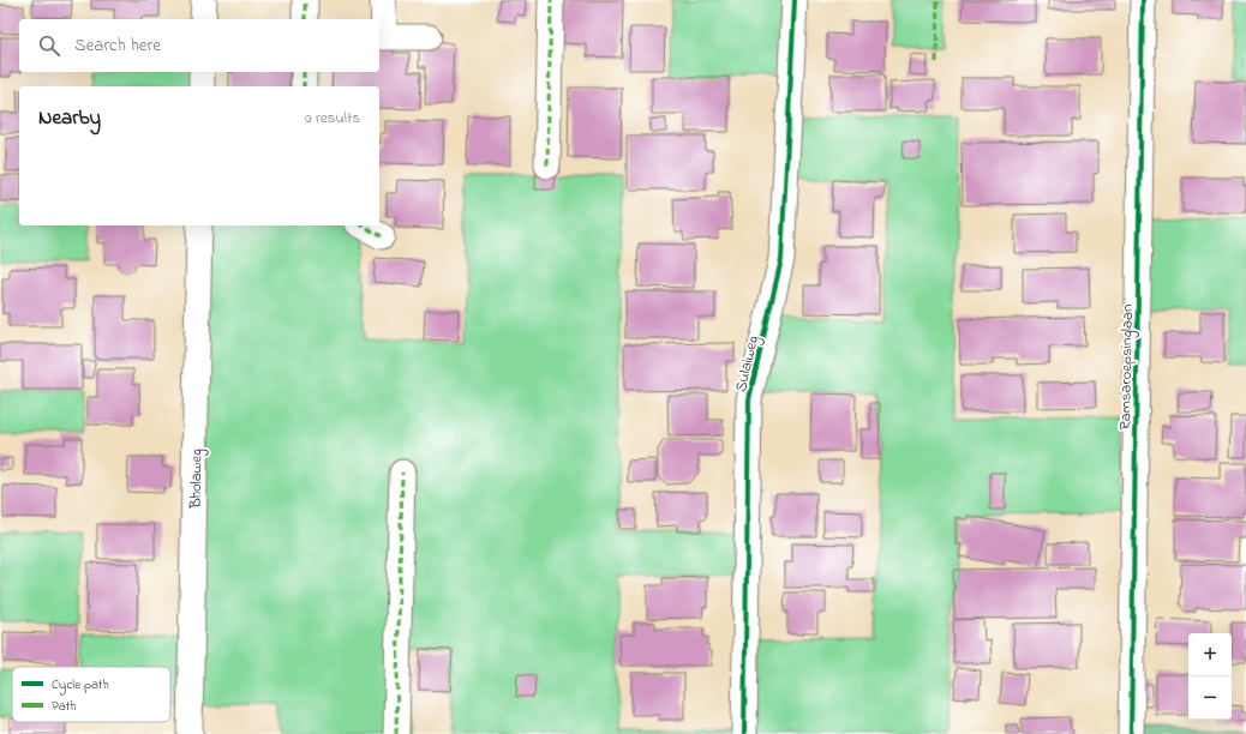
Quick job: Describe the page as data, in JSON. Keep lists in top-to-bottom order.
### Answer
{
  "streets": {
    "street": ["Sulaiweg", "Ramsaroepsinglaan", "Bholaweg"]
  },
  "legend": ["Cycle path", "Path"],
  "page": {
    "search": "Search here",
    "heading": ["Nearby", "0 results"],
    "map_buttons": ["+", "−"]
  }
}
